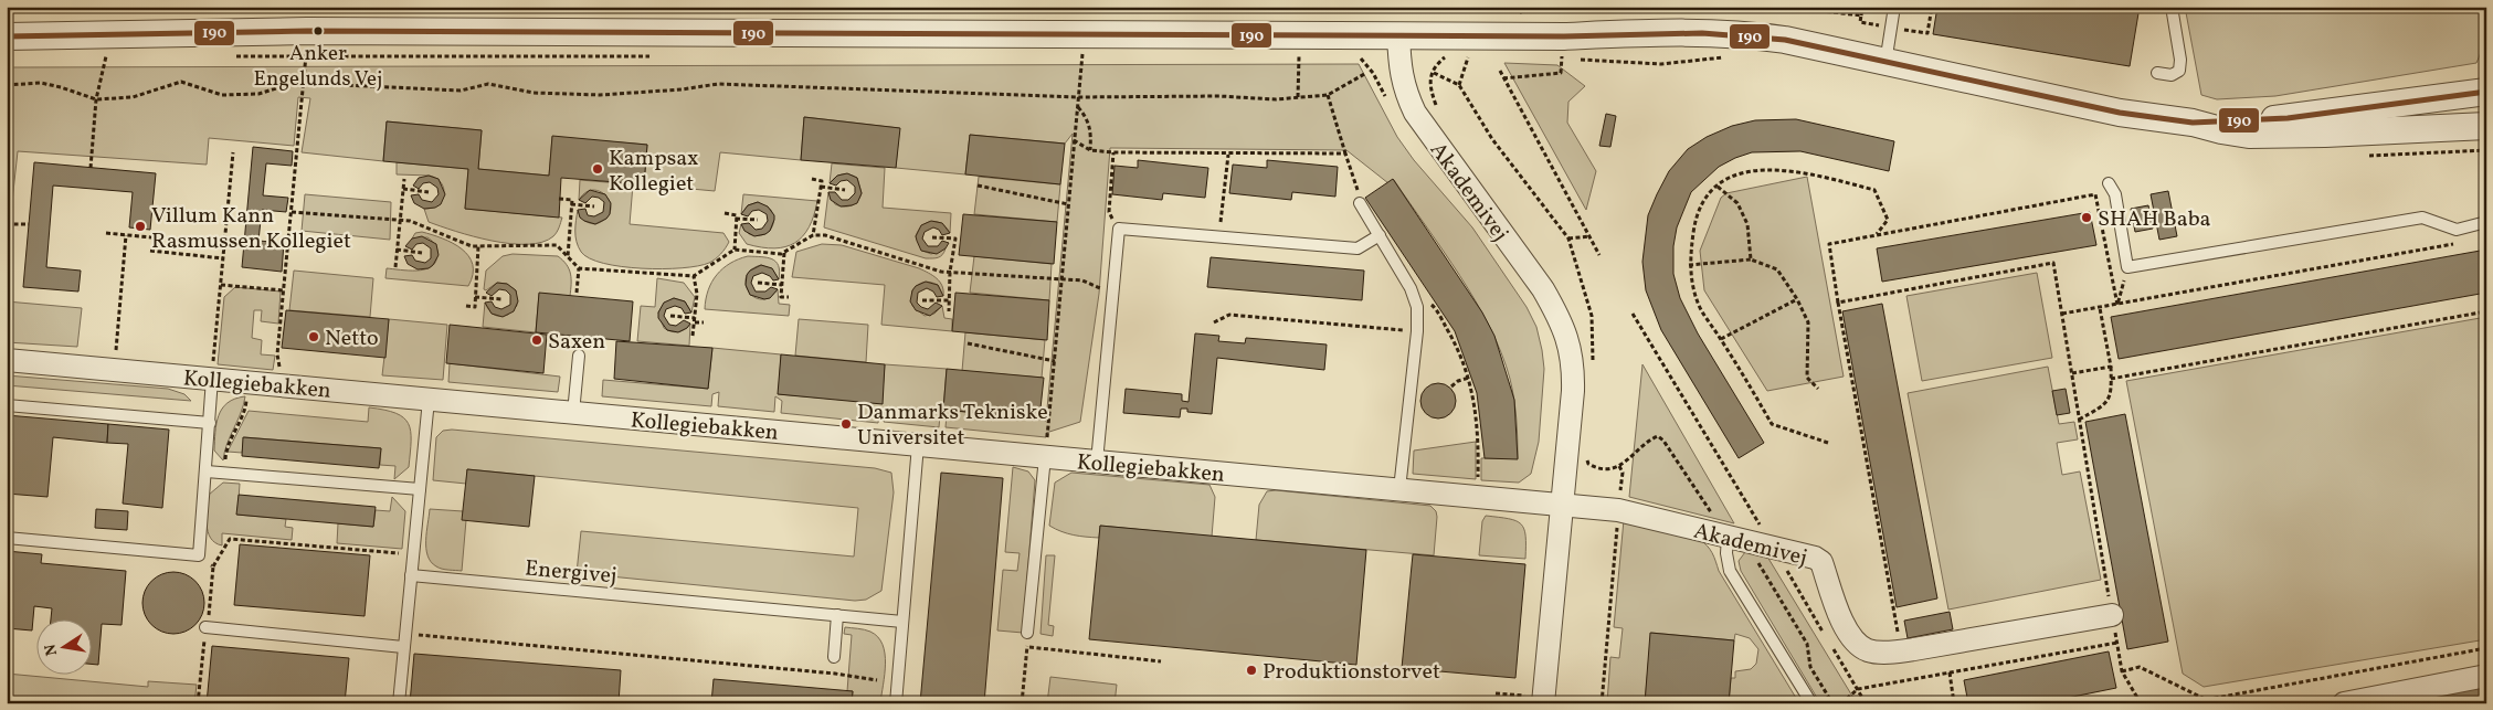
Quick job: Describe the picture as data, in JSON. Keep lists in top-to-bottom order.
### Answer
{
  "streets": {
    "street": ["Akademivej", "Kollegiebakken"],
    "lane": ["Energivej"]
  },
  "crossings": [
    ["Akademivej", "Kollegiebakken"]
  ],
  "places": [
    "Anker Engelunds Vej",
    "Kampsax Kollegiet",
    "SHAH Baba",
    "Villum Kann Rasmussen Kollegiet",
    "Netto",
    "Saxen",
    "Danmarks Tekniske Universitet",
    "Produktionstorvet"
  ],
  "lines": ["transit line 190"],
  "north": "left"
}
